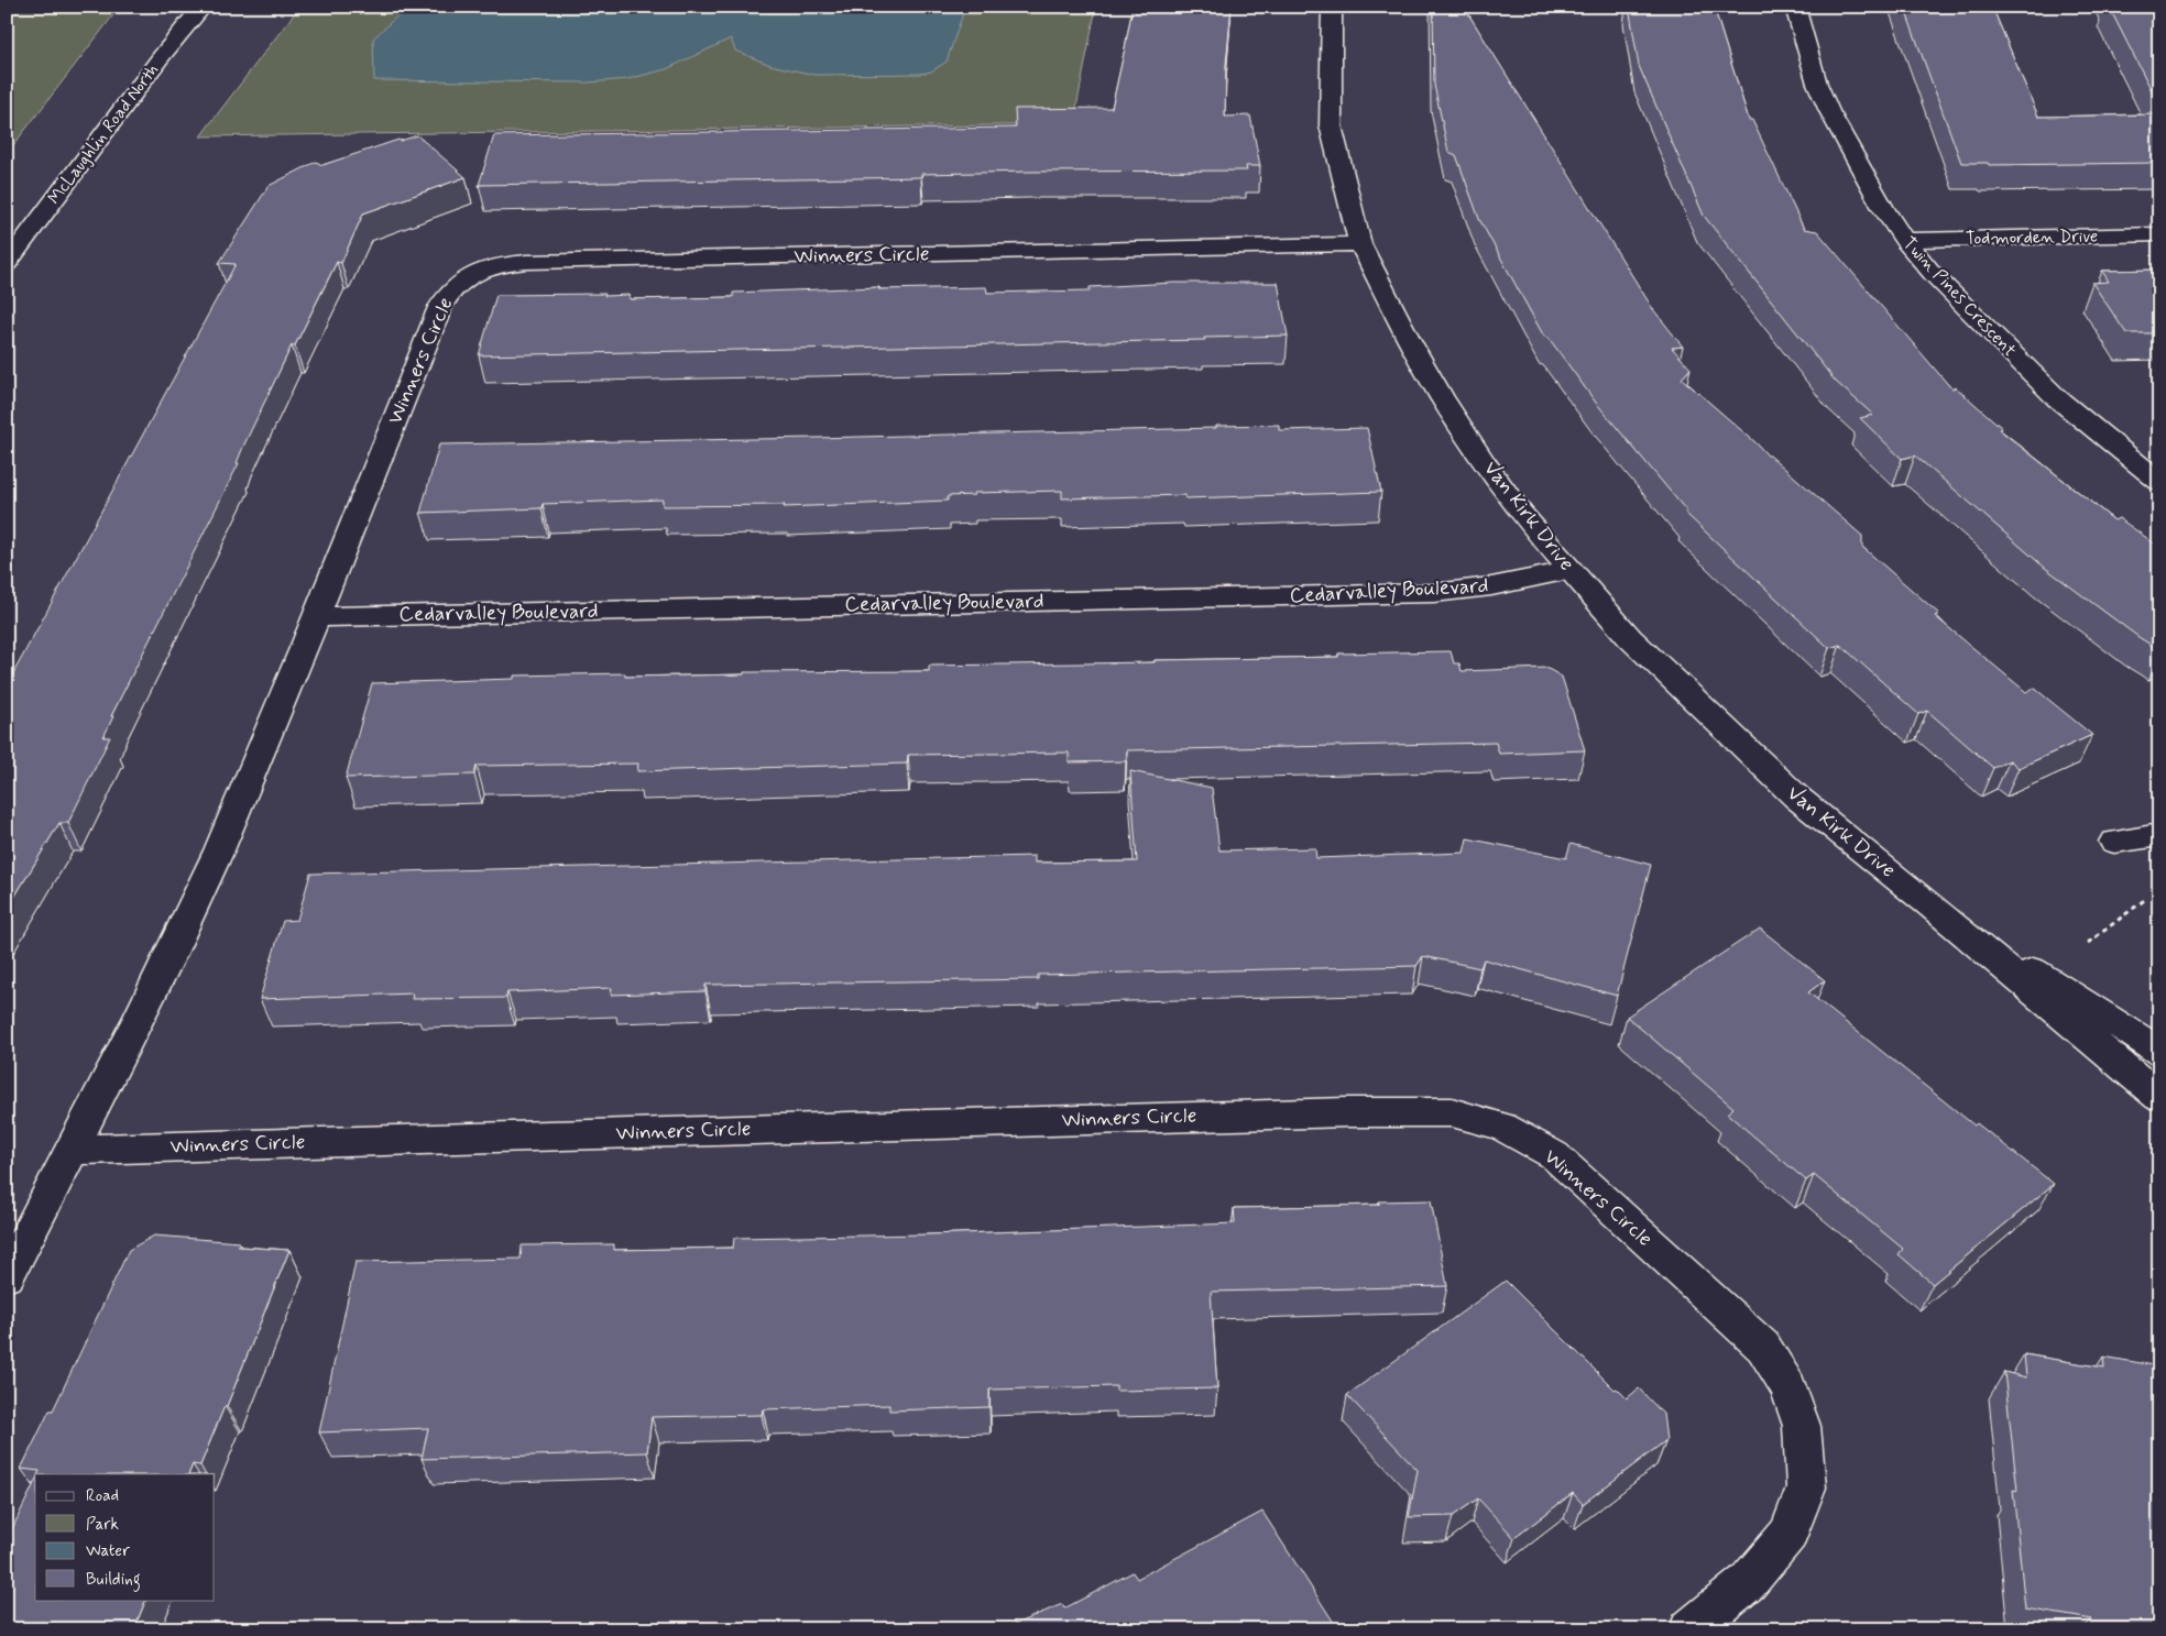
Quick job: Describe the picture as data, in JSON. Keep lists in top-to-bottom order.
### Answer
{
  "streets": {
    "street": [
      "McLaughlin Road North",
      "Todmorden Drive",
      "Winners Circle",
      "Twin Pines Crescent",
      "Van Kirk Drive",
      "Cedarvalley Boulevard"
    ]
  },
  "crossings": [
    ["Todmorden Drive", "Twin Pines Crescent"],
    ["Winners Circle", "Van Kirk Drive"],
    ["Winners Circle", "Cedarvalley Boulevard"],
    ["Van Kirk Drive", "Cedarvalley Boulevard"]
  ],
  "legend": [
    "Road",
    "Park",
    "Water",
    "Building"
  ]
}
